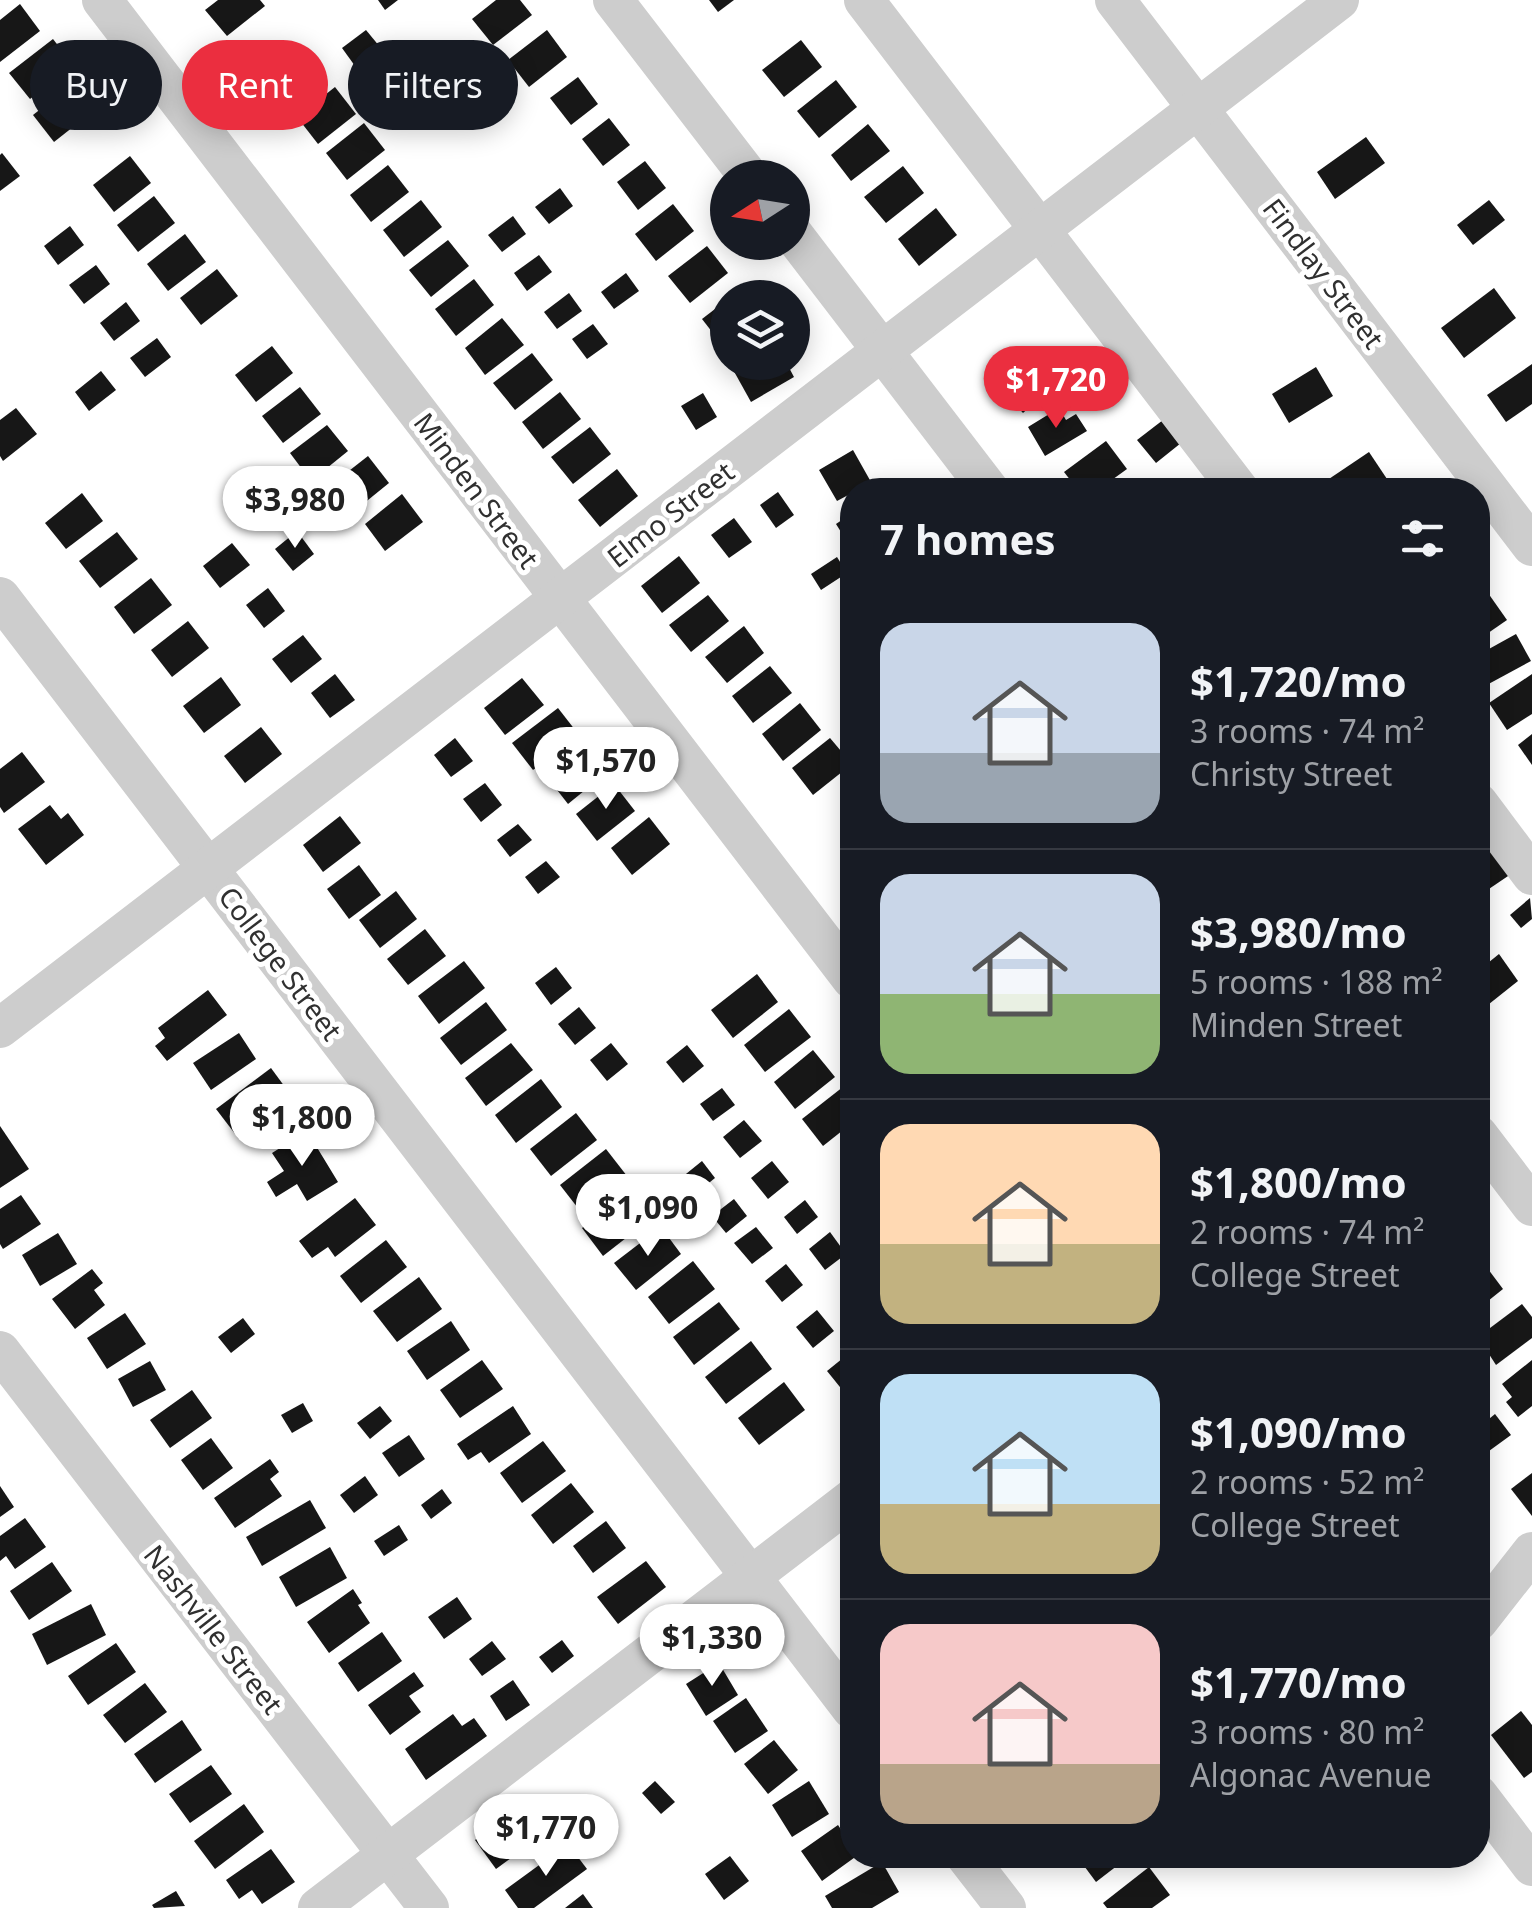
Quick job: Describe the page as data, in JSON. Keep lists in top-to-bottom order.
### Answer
{
  "streets": {
    "street": [
      "Findlay Street",
      "Minden Street",
      "Elmo Street",
      "College Street",
      "Nashville Street"
    ]
  },
  "crossings": [
    ["Findlay Street", "Elmo Street"],
    ["Minden Street", "Elmo Street"],
    ["Elmo Street", "College Street"]
  ],
  "north": "left",
  "page": {
    "chip": ["Buy", "Rent", "Filters"],
    "price": [
      "$1,720",
      "$3,980",
      "$1,570",
      "$1,800",
      "$1,090",
      "$1,330",
      "$1,770"
    ],
    "heading": "7 homes",
    "list": [
      {
        "name": "$1,720/mo",
        "note": "3 rooms · 74 m² · Christy Street"
      },
      {
        "name": "$3,980/mo",
        "note": "5 rooms · 188 m² · Minden Street"
      },
      {
        "name": "$1,800/mo",
        "note": "2 rooms · 74 m² · College Street"
      },
      {
        "name": "$1,090/mo",
        "note": "2 rooms · 52 m² · College Street"
      },
      {
        "name": "$1,770/mo",
        "note": "3 rooms · 80 m² · Algonac Avenue"
      }
    ]
  }
}
